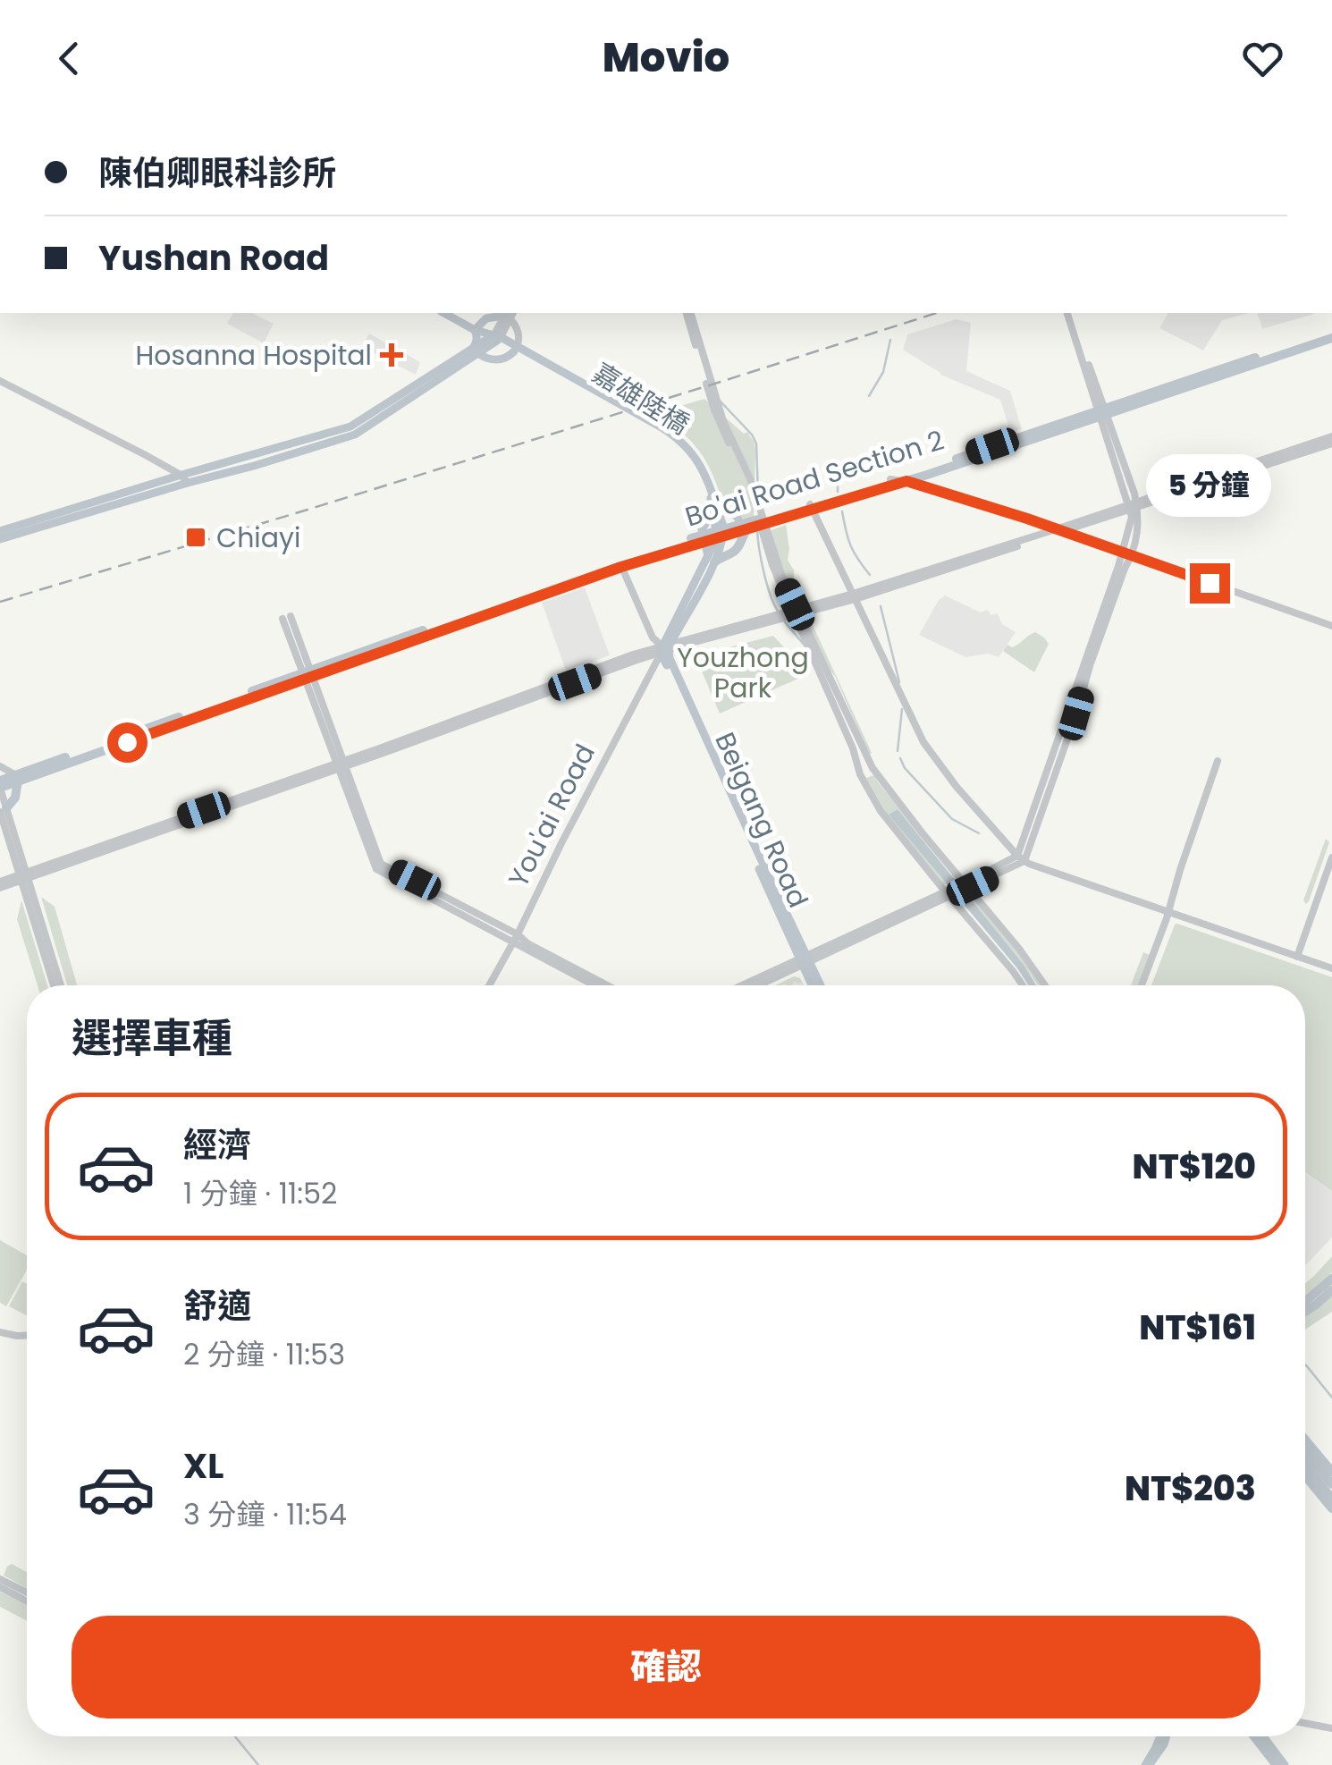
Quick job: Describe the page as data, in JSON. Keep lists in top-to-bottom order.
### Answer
{
  "streets": {
    "main road": ["Bo'ai Road Section 2", "You'ai Road", "Beigang Road"]
  },
  "crossings": [
    ["Bo'ai Road Section 2", "You'ai Road"],
    ["Bo'ai Road Section 2", "Beigang Road"],
    ["You'ai Road", "Beigang Road"]
  ],
  "parks": ["Youzhong Park"],
  "places": {
    "health": ["Hosanna Hospital"],
    "transit": ["Chiayi"]
  },
  "page": {
    "header": "Movio",
    "banner": ["陳伯卿眼科診所", "Yushan Road"],
    "bubble": "5 分鐘",
    "heading": "選擇車種",
    "list": [
      {
        "name": "經濟",
        "note": "1 分鐘 · 11:52",
        "value": "NT$120"
      },
      {
        "name": "舒適",
        "note": "2 分鐘 · 11:53",
        "value": "NT$161"
      },
      {
        "name": "XL",
        "note": "3 分鐘 · 11:54",
        "value": "NT$203"
      }
    ],
    "buttons": "確認"
  }
}
